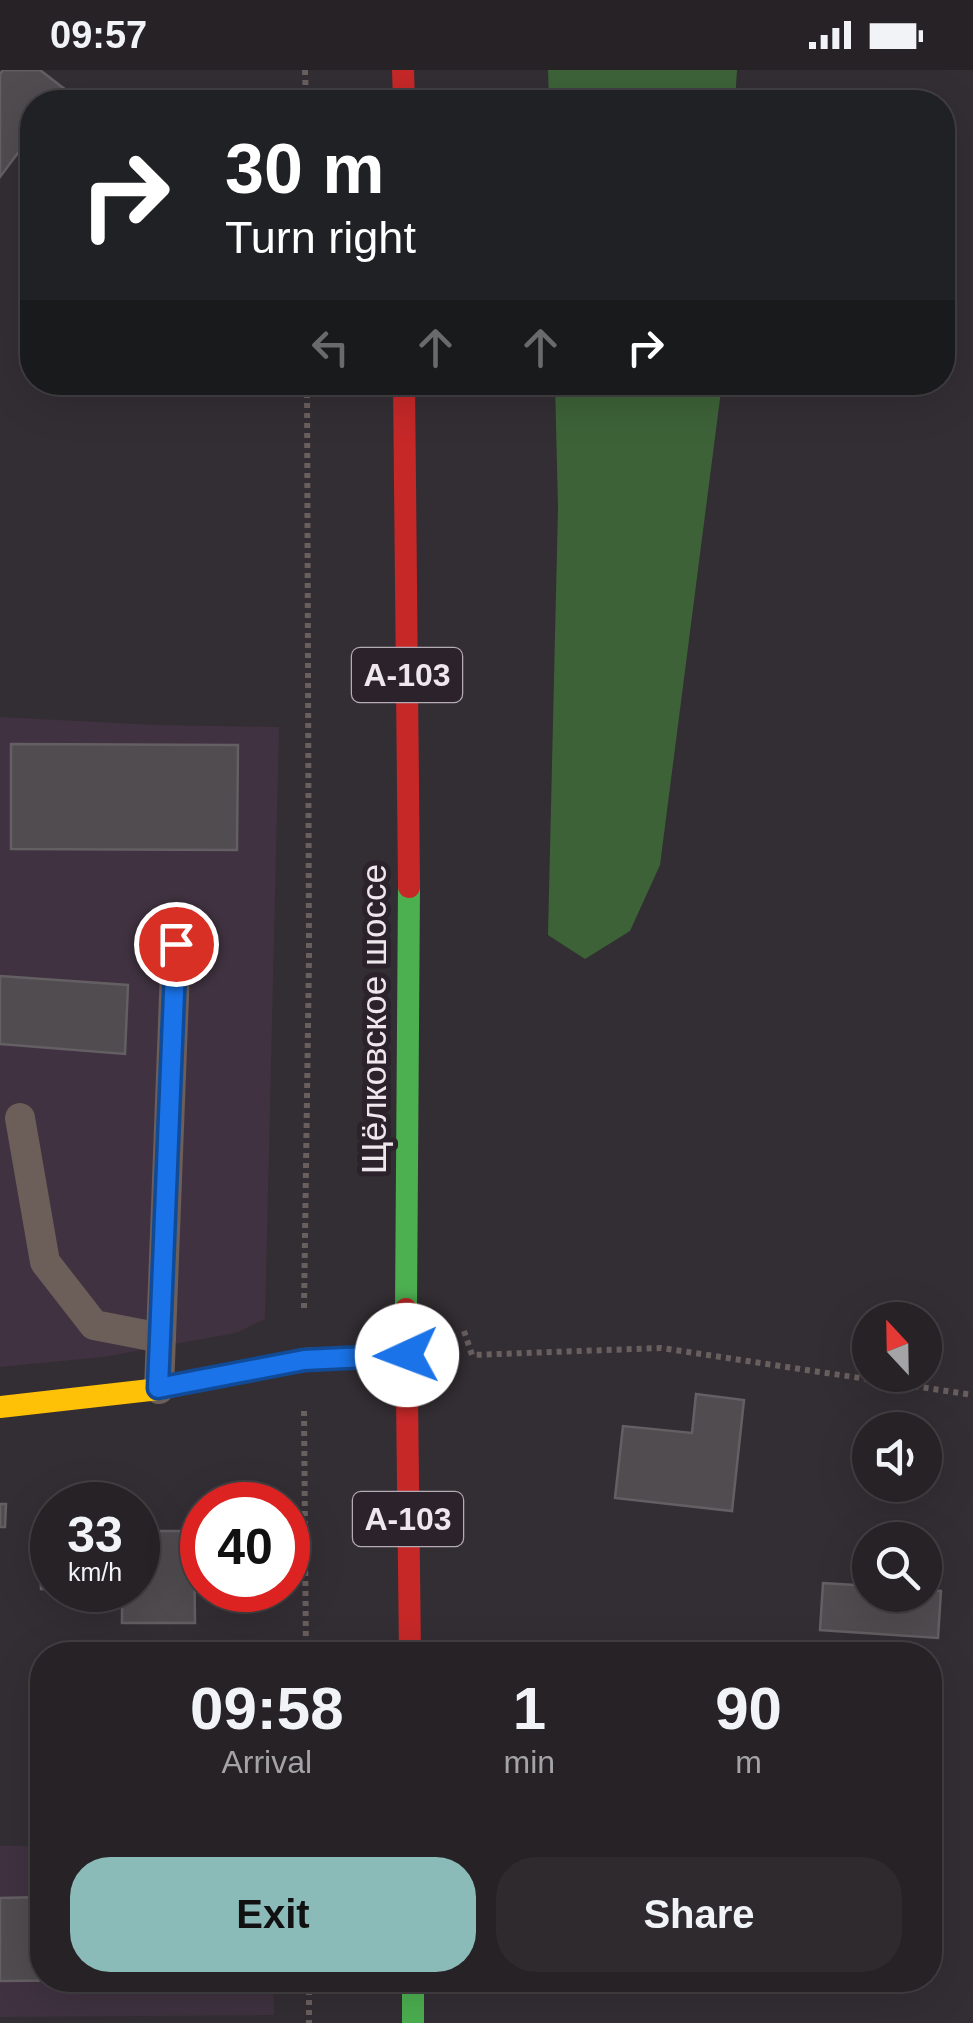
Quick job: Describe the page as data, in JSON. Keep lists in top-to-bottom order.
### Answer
{
  "streets": {
    "main road": ["А-103", "Щёлковское шоссе"]
  },
  "north": "top",
  "page": {
    "status": "09:57",
    "turn": ["30 m", "Turn right"],
    "speed": "33 km/h",
    "limit": "40",
    "eta": [
      "09:58",
      "Arrival",
      "1",
      "min",
      "90",
      "m"
    ],
    "buttons": ["Exit", "Share"]
  }
}
